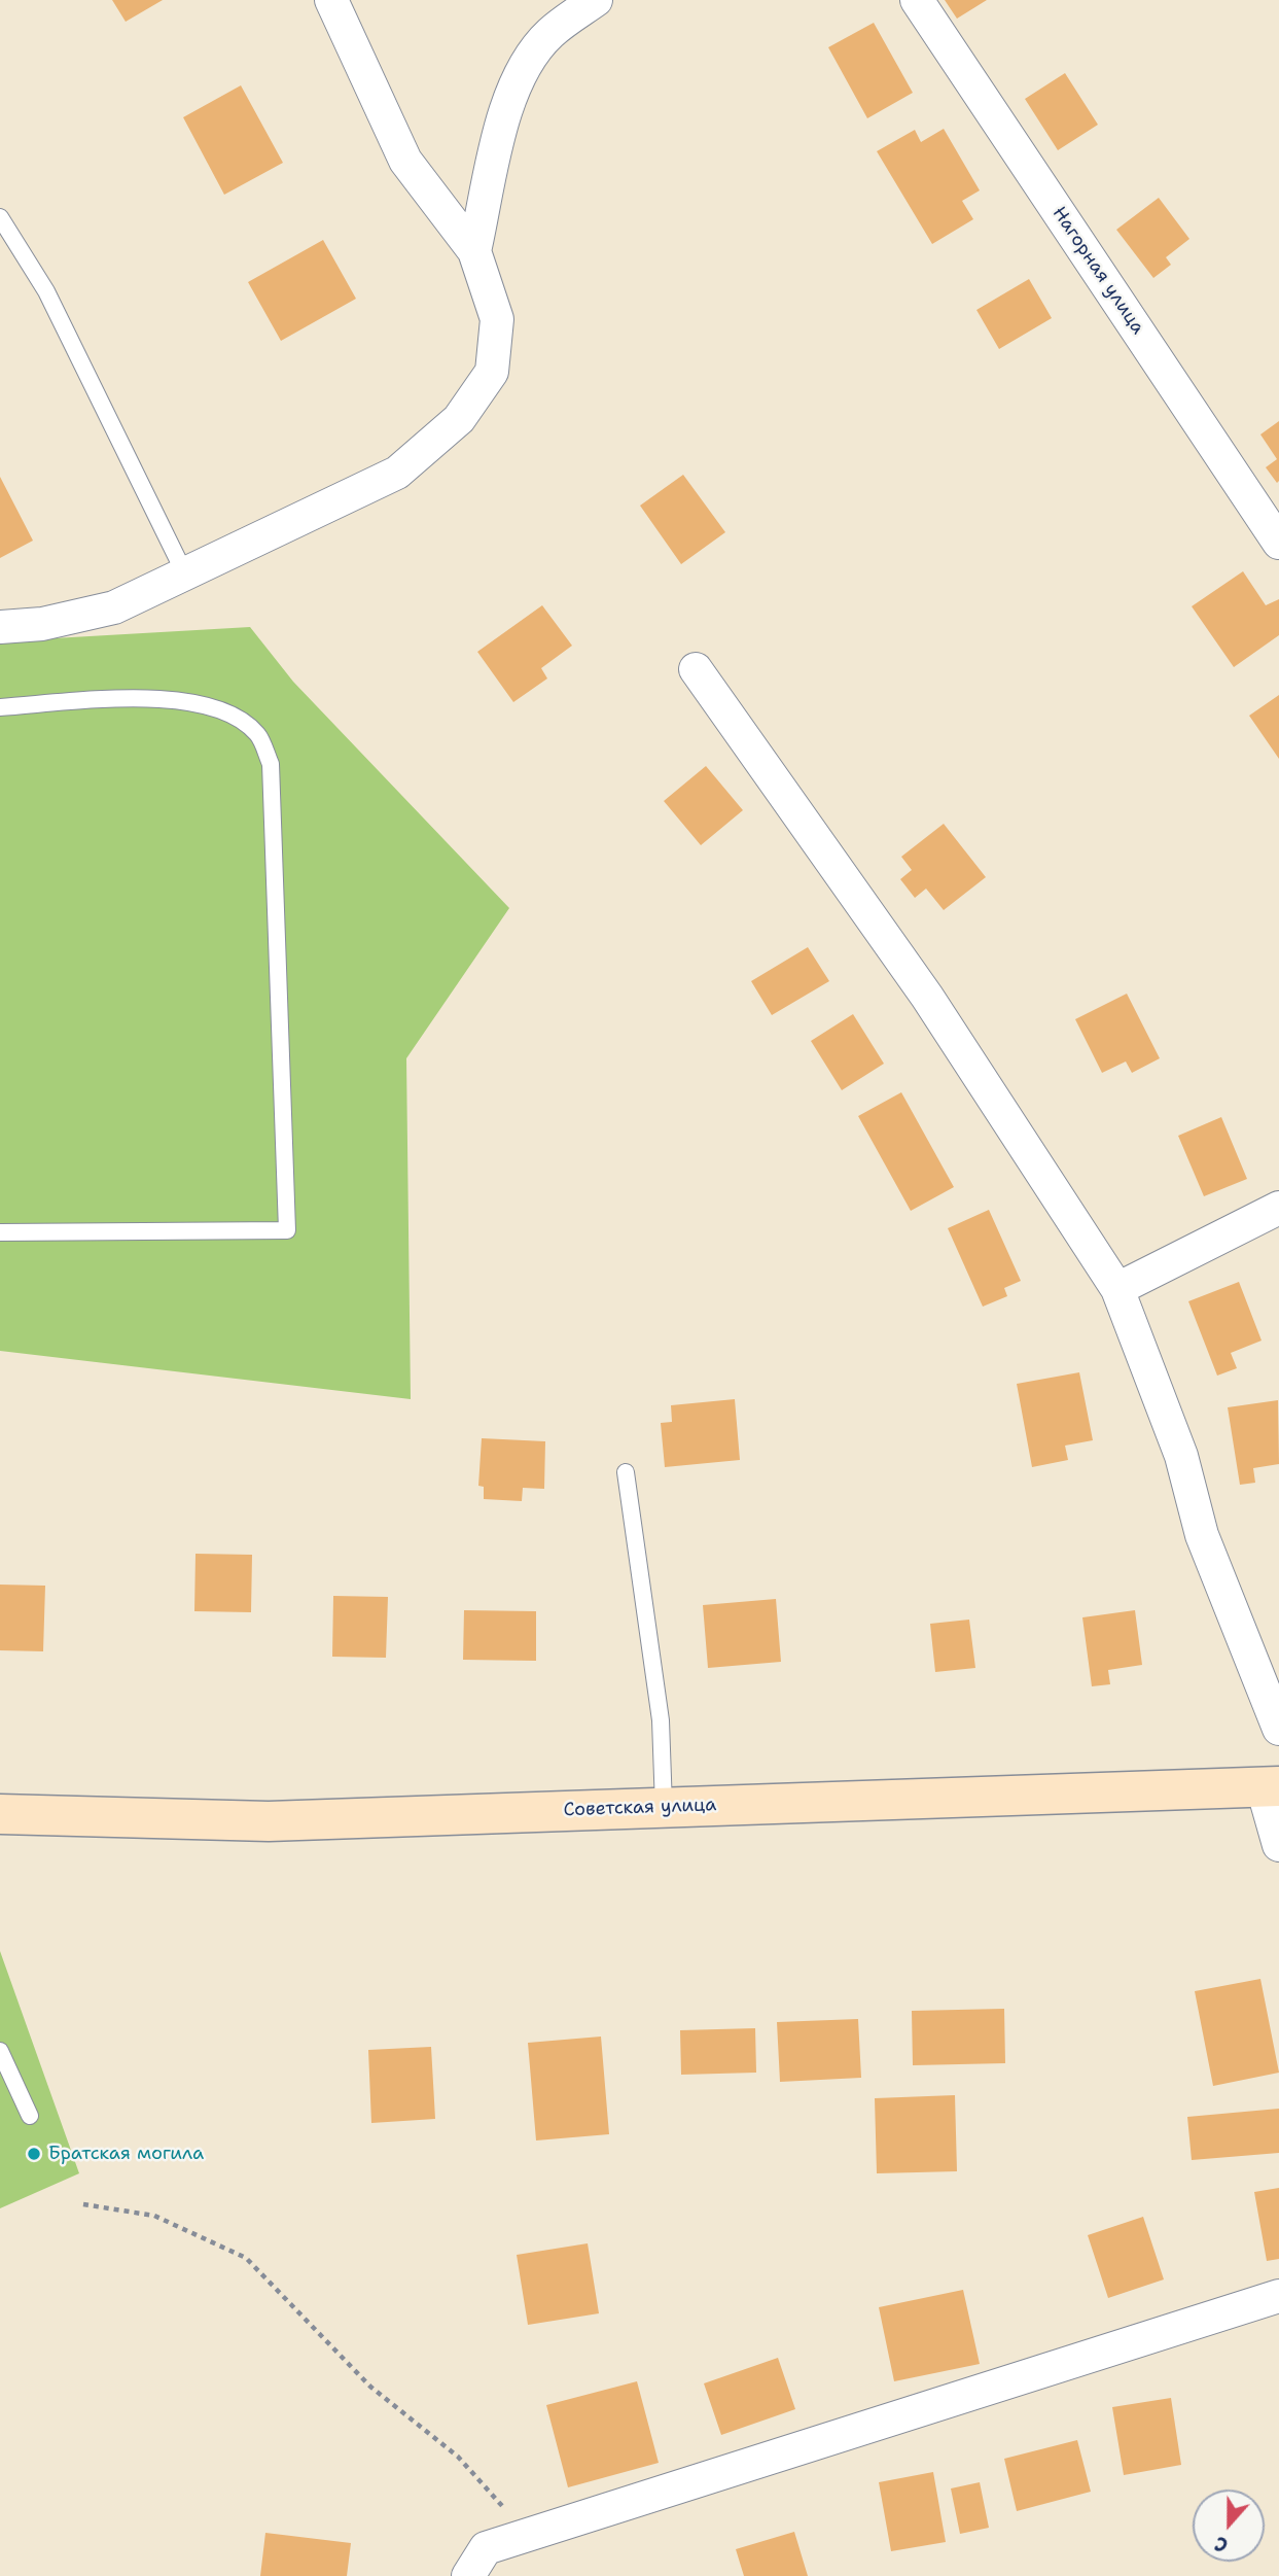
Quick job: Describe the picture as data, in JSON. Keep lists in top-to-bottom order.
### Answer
{
  "streets": {
    "main road": ["Советская улица"],
    "street": ["Нагорная улица"]
  },
  "places": ["Братская могила"],
  "north": "bottom"
}
